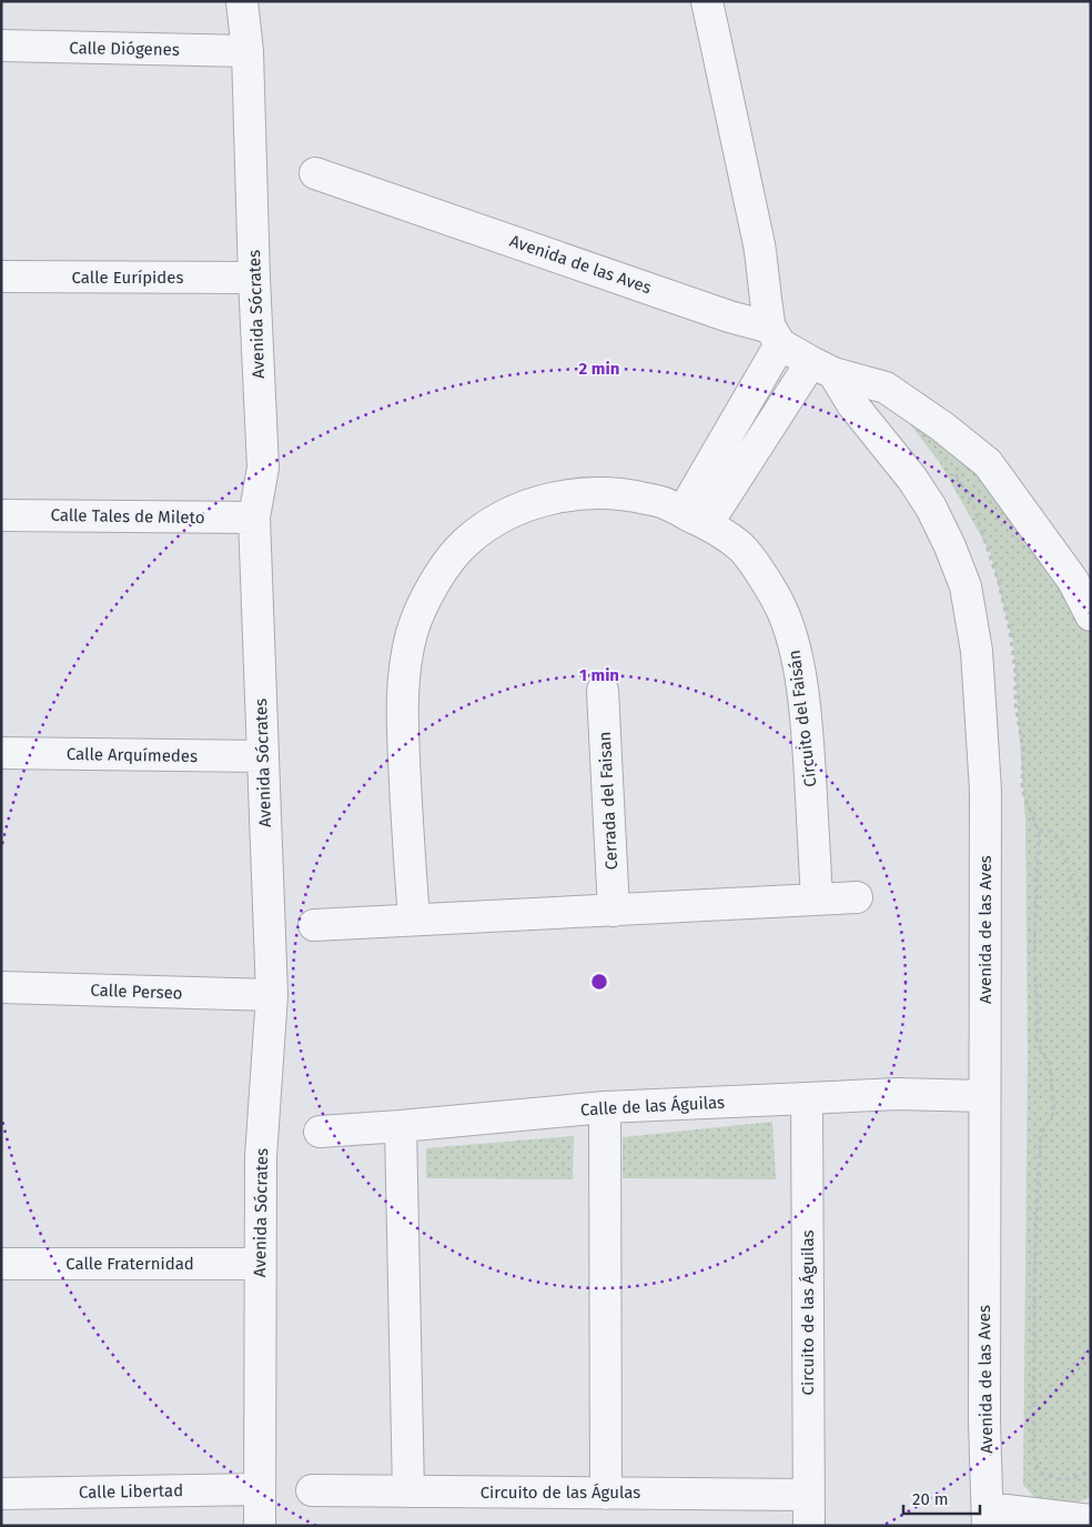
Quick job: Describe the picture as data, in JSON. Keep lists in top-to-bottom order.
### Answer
{
  "streets": {
    "street": [
      "Calle Diógenes",
      "Avenida de las Aves",
      "Calle Eurípides",
      "Avenida Sócrates",
      "Calle Tales de Mileto",
      "Circuito del Faisán",
      "Calle Arquímedes",
      "Cerrada del Faisan",
      "Calle Perseo",
      "Calle de las Águilas",
      "Calle Fraternidad",
      "Circuito de las Águilas",
      "Calle Libertad",
      "Circuito de las Águlas"
    ]
  },
  "crossings": [
    ["Calle Diógenes", "Avenida Sócrates"],
    ["Avenida de las Aves", "Calle de las Águilas"],
    ["Calle Eurípides", "Avenida Sócrates"],
    ["Avenida Sócrates", "Calle Tales de Mileto"],
    ["Avenida Sócrates", "Calle Arquímedes"],
    ["Avenida Sócrates", "Calle Perseo"],
    ["Avenida Sócrates", "Calle Fraternidad"],
    ["Avenida Sócrates", "Calle Libertad"],
    ["Calle de las Águilas", "Circuito de las Águilas"],
    ["Circuito de las Águilas", "Circuito de las Águlas"]
  ],
  "scale_bar": "20 m",
  "rings": ["2 min", "1 min"]
}
